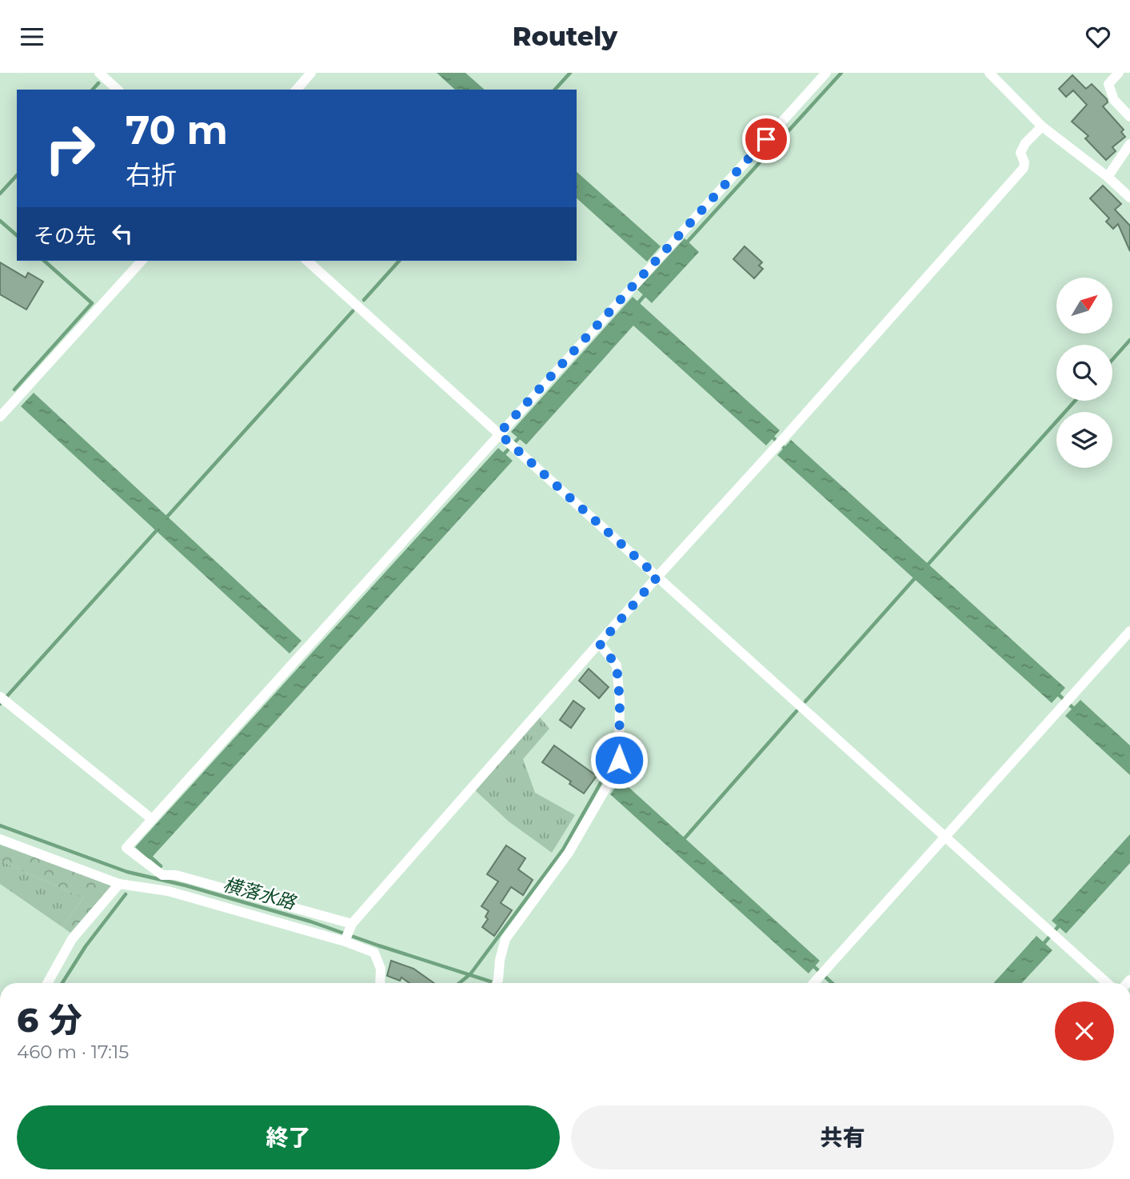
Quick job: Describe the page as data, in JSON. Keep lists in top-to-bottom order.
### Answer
{
  "water": ["横落水路"],
  "north": "top right",
  "page": {
    "header": "Routely",
    "turn": ["70 m", "右折"],
    "then": "その先",
    "heading": ["6 分", "460 m · 17:15"],
    "buttons": ["終了", "共有"]
  }
}
